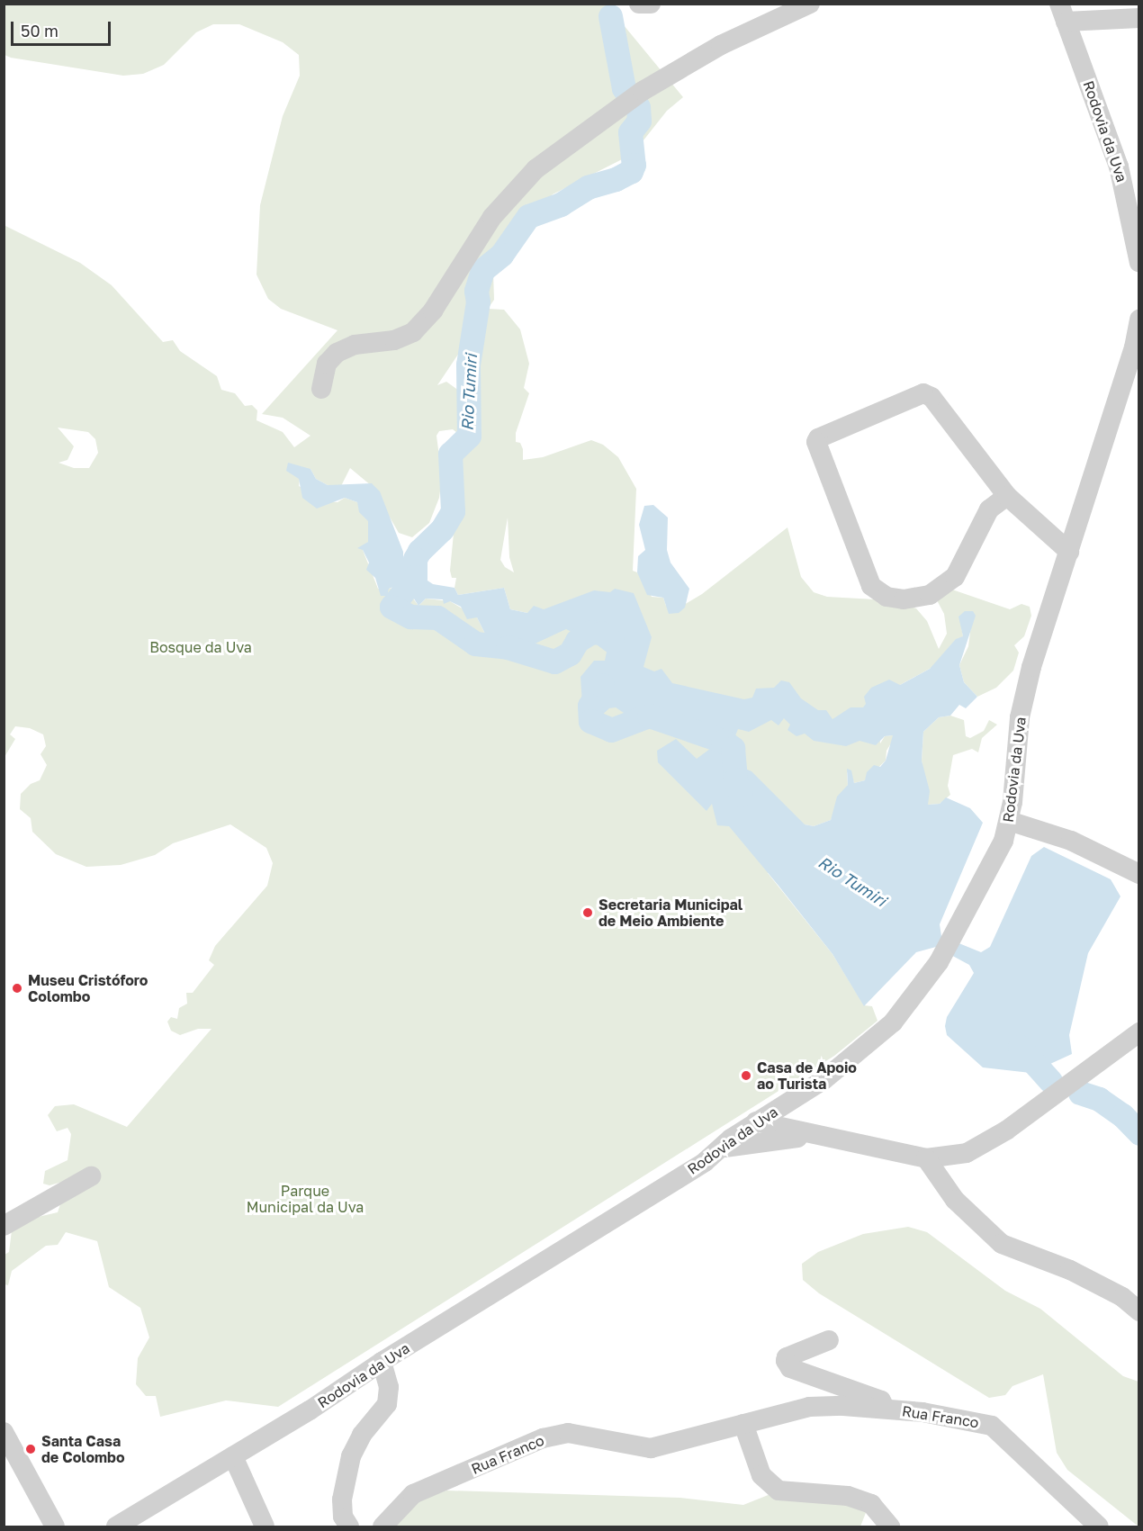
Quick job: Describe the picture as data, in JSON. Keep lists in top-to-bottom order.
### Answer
{
  "streets": {
    "street": ["Rodovia da Uva", "Rua Franco"]
  },
  "water": ["Rio Tumiri"],
  "parks": ["Bosque da Uva", "Parque Municipal da Uva"],
  "places": [
    "Secretaria Municipal de Meio Ambiente",
    "Museu Cristóforo Colombo",
    "Casa de Apoio ao Turista",
    "Santa Casa de Colombo"
  ],
  "scale_bar": "50 m"
}
